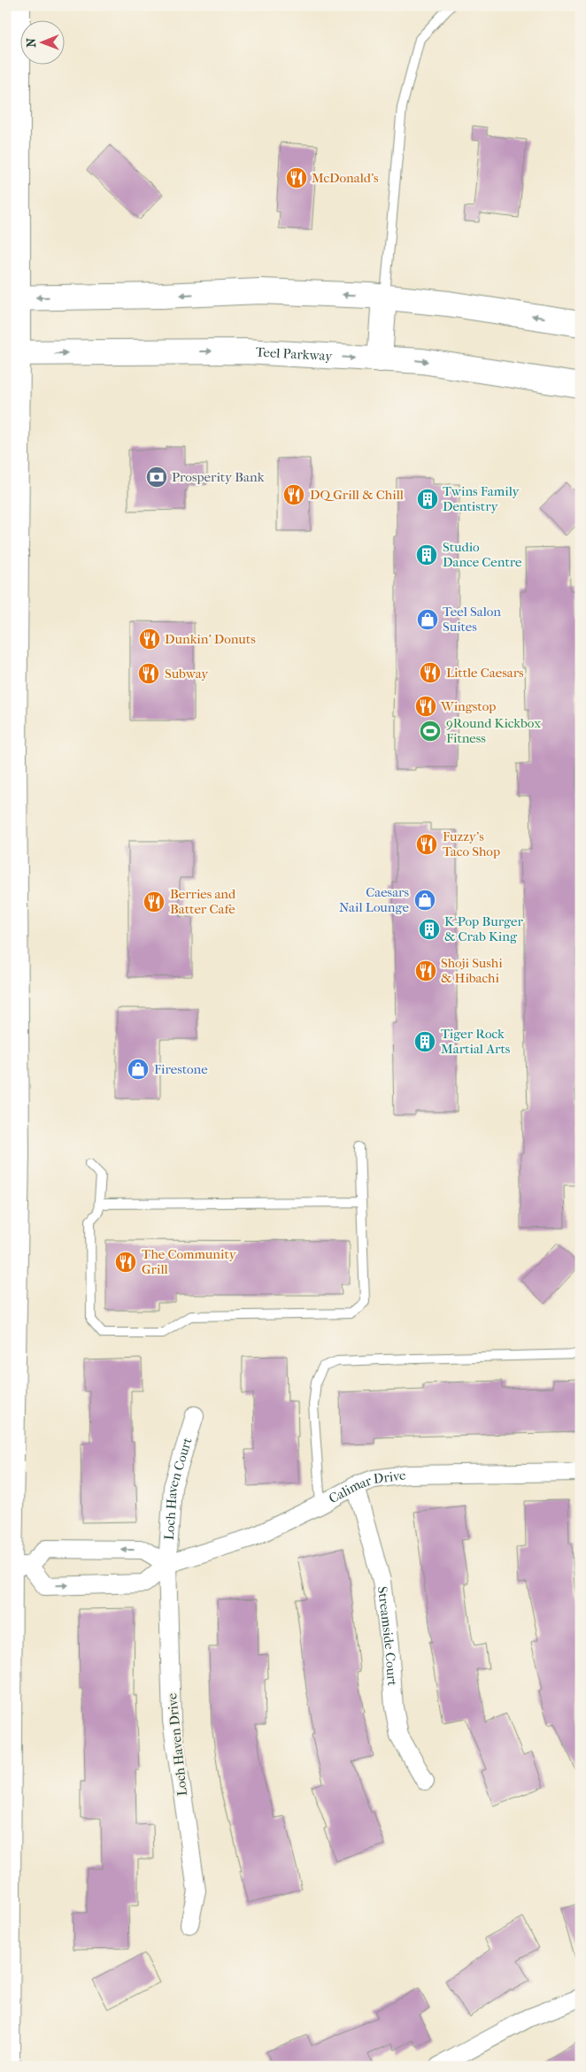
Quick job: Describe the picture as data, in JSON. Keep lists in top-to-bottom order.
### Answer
{
  "streets": {
    "main road": ["Teel Parkway"],
    "street": [
      "Loch Haven Court",
      "Calimar Drive",
      "Streamside Court",
      "Loch Haven Drive"
    ]
  },
  "crossings": [
    ["Loch Haven Court", "Calimar Drive"],
    ["Loch Haven Court", "Loch Haven Drive"],
    ["Calimar Drive", "Streamside Court"],
    ["Calimar Drive", "Loch Haven Drive"]
  ],
  "places": {
    "restaurant": [
      "McDonald's",
      "DQ Grill & Chill",
      "Dunkin' Donuts",
      "Little Caesars",
      "Subway",
      "Wingstop",
      "Fuzzy's Taco Shop",
      "Berries and Batter Cafe",
      "Shoji Sushi & Hibachi",
      "The Community Grill"
    ],
    "bank": ["Prosperity Bank"],
    "building": [
      "Twins Family Dentistry",
      "Studio Dance Centre",
      "K-Pop Burger & Crab King",
      "Tiger Rock Martial Arts"
    ],
    "shop": ["Teel Salon Suites", "Caesars Nail Lounge", "Firestone"],
    "sports": ["9Round Kickbox Fitness"]
  },
  "north": "left"
}
